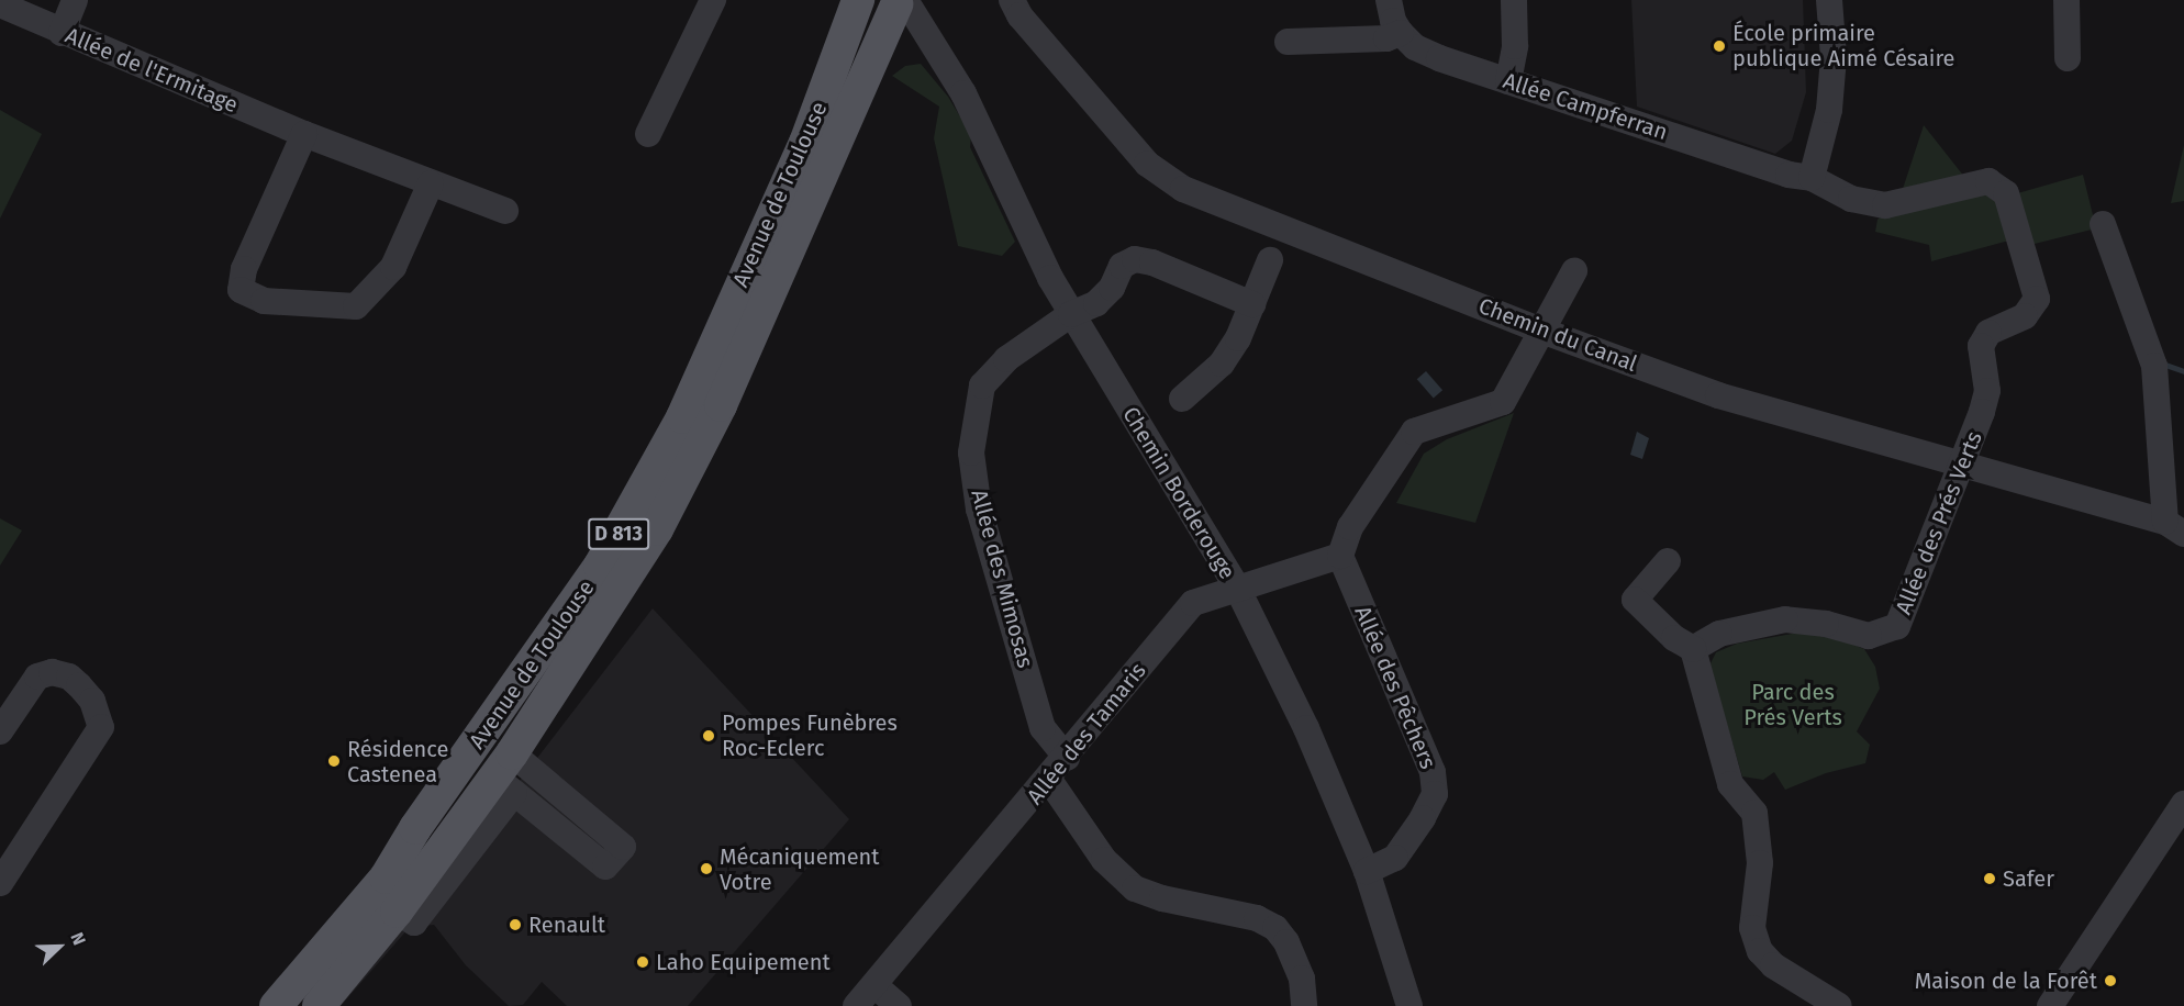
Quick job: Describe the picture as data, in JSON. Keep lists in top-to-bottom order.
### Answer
{
  "streets": {
    "main road": ["Avenue de Toulouse", "D 813"],
    "street": [
      "Allée de l'Ermitage",
      "Allée Campferran",
      "Chemin du Canal",
      "Chemin Borderouge",
      "Allée des Prés Verts",
      "Allée des Mimosas",
      "Allée des Pêchers",
      "Allée des Tamaris"
    ]
  },
  "crossings": [
    ["Allée Campferran", "Allée des Prés Verts"],
    ["Avenue de Toulouse", "Chemin Borderouge"],
    ["Chemin du Canal", "Allée des Prés Verts"],
    ["Chemin Borderouge", "Allée des Mimosas"],
    ["Chemin Borderouge", "Allée des Pêchers"],
    ["Chemin Borderouge", "Allée des Tamaris"],
    ["Allée des Mimosas", "Allée des Tamaris"],
    ["Allée des Pêchers", "Allée des Tamaris"]
  ],
  "parks": ["Parc des Prés Verts"],
  "places": [
    "École primaire publique Aimé Césaire",
    "Pompes Funèbres Roc-Eclerc",
    "Résidence Castenea",
    "Mécaniquement Votre",
    "Safer",
    "Renault",
    "Laho Equipement",
    "Maison de la Forêt"
  ],
  "north": "top right"
}
